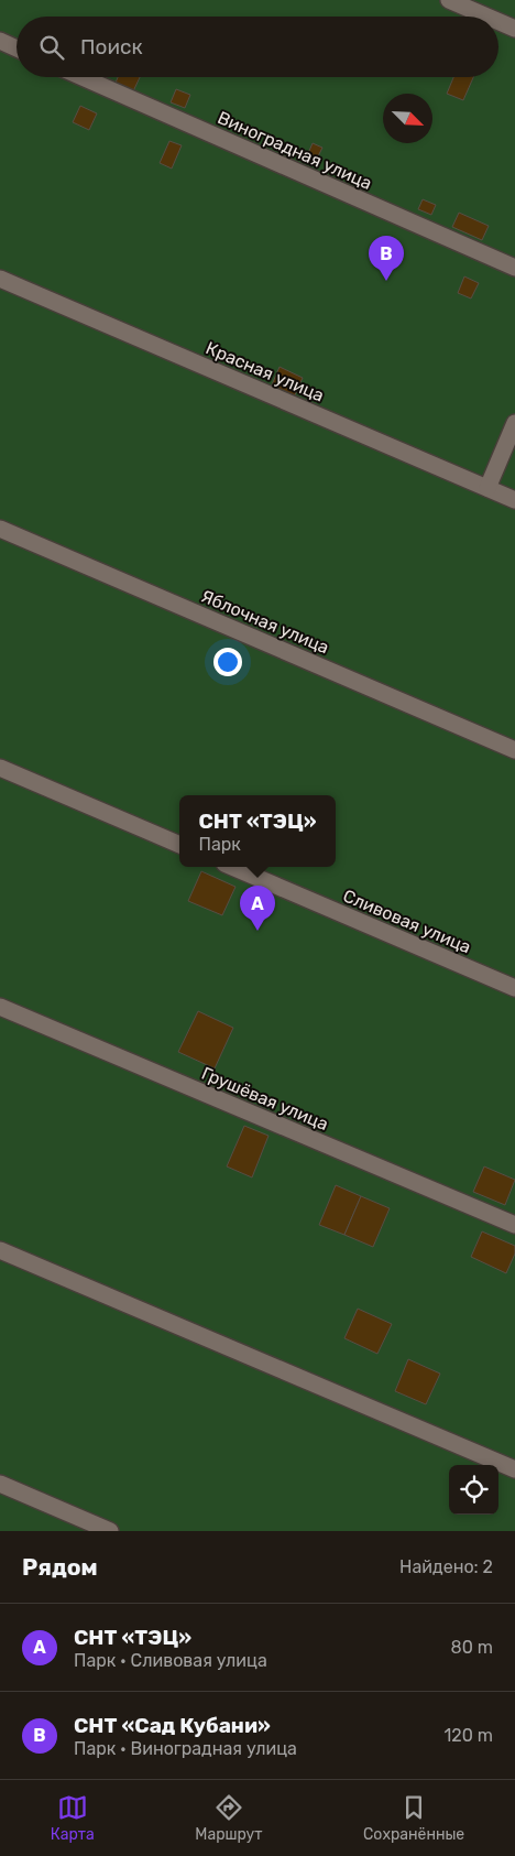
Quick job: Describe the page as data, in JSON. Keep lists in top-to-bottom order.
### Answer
{
  "streets": {
    "street": [
      "Виноградная улица",
      "Красная улица",
      "Яблочная улица",
      "Сливовая улица",
      "Грушёвая улица"
    ]
  },
  "north": "bottom right",
  "page": {
    "search": "Поиск",
    "pins": ["B", "A"],
    "popup": ["СНТ «ТЭЦ»", "Парк"],
    "heading": ["Рядом", "Найдено: 2"],
    "list": [
      {
        "mark": "A",
        "name": "СНТ «ТЭЦ»",
        "note": "Парк · Сливовая улица",
        "value": "80 m"
      },
      {
        "mark": "B",
        "name": "СНТ «Сад Кубани»",
        "note": "Парк · Виноградная улица",
        "value": "120 m"
      }
    ],
    "nav": ["Карта", "Маршрут", "Сохранённые"]
  }
}
